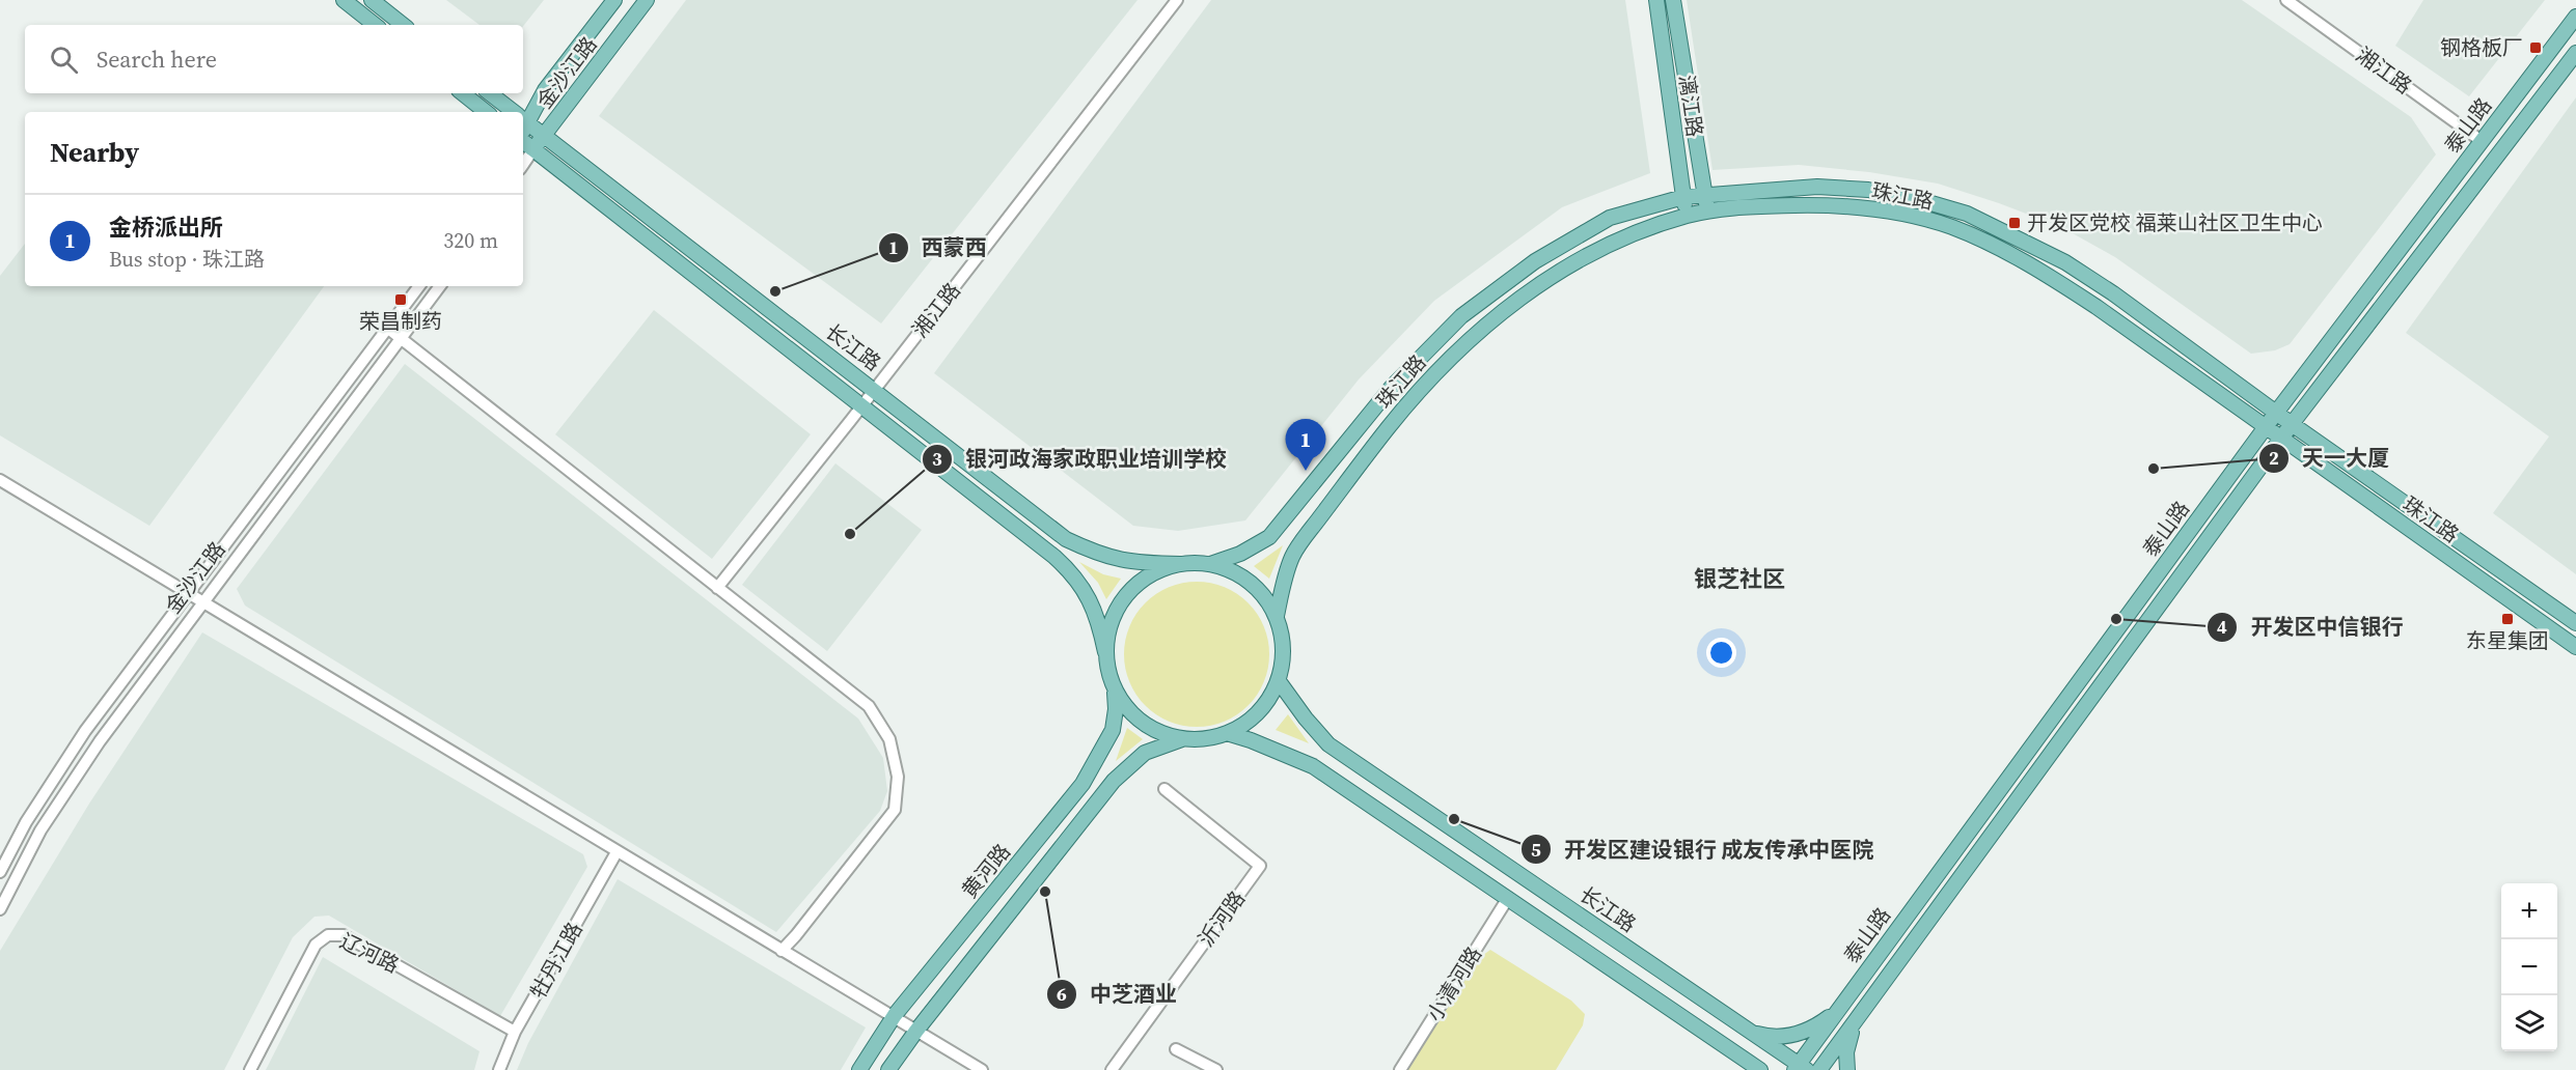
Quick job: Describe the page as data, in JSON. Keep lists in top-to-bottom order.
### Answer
{
  "streets": {
    "main road": [
      "金沙江路",
      "漓江路",
      "泰山路",
      "珠江路",
      "长江路",
      "黄河路"
    ],
    "street": [
      "湘江路",
      "沂河路",
      "辽河路",
      "牡丹江路",
      "小清河路"
    ]
  },
  "crossings": [
    ["湘江路", "泰山路"],
    ["湘江路", "长江路"],
    ["金沙江路", "长江路"],
    ["漓江路", "珠江路"],
    ["泰山路", "珠江路"],
    ["泰山路", "长江路"],
    ["珠江路", "长江路"],
    ["珠江路", "黄河路"],
    ["长江路", "黄河路"],
    ["辽河路", "牡丹江路"]
  ],
  "districts": ["银芝社区"],
  "places": {
    "transit": [
      "钢格板厂",
      "开发区党校 福莱山社区卫生中心",
      "荣昌制药",
      "东星集团"
    ],
    "other": [
      "西蒙西",
      "天一大厦",
      "银河政海家政职业培训学校",
      "开发区中信银行",
      "开发区建设银行 成友传承中医院",
      "中芝酒业"
    ]
  },
  "page": {
    "search": "Search here",
    "heading": "Nearby",
    "list": [
      {
        "mark": "1",
        "name": "金桥派出所",
        "note": "Bus stop · 珠江路",
        "value": "320 m"
      }
    ],
    "pins": "1",
    "map_buttons": ["+", "−"]
  }
}
